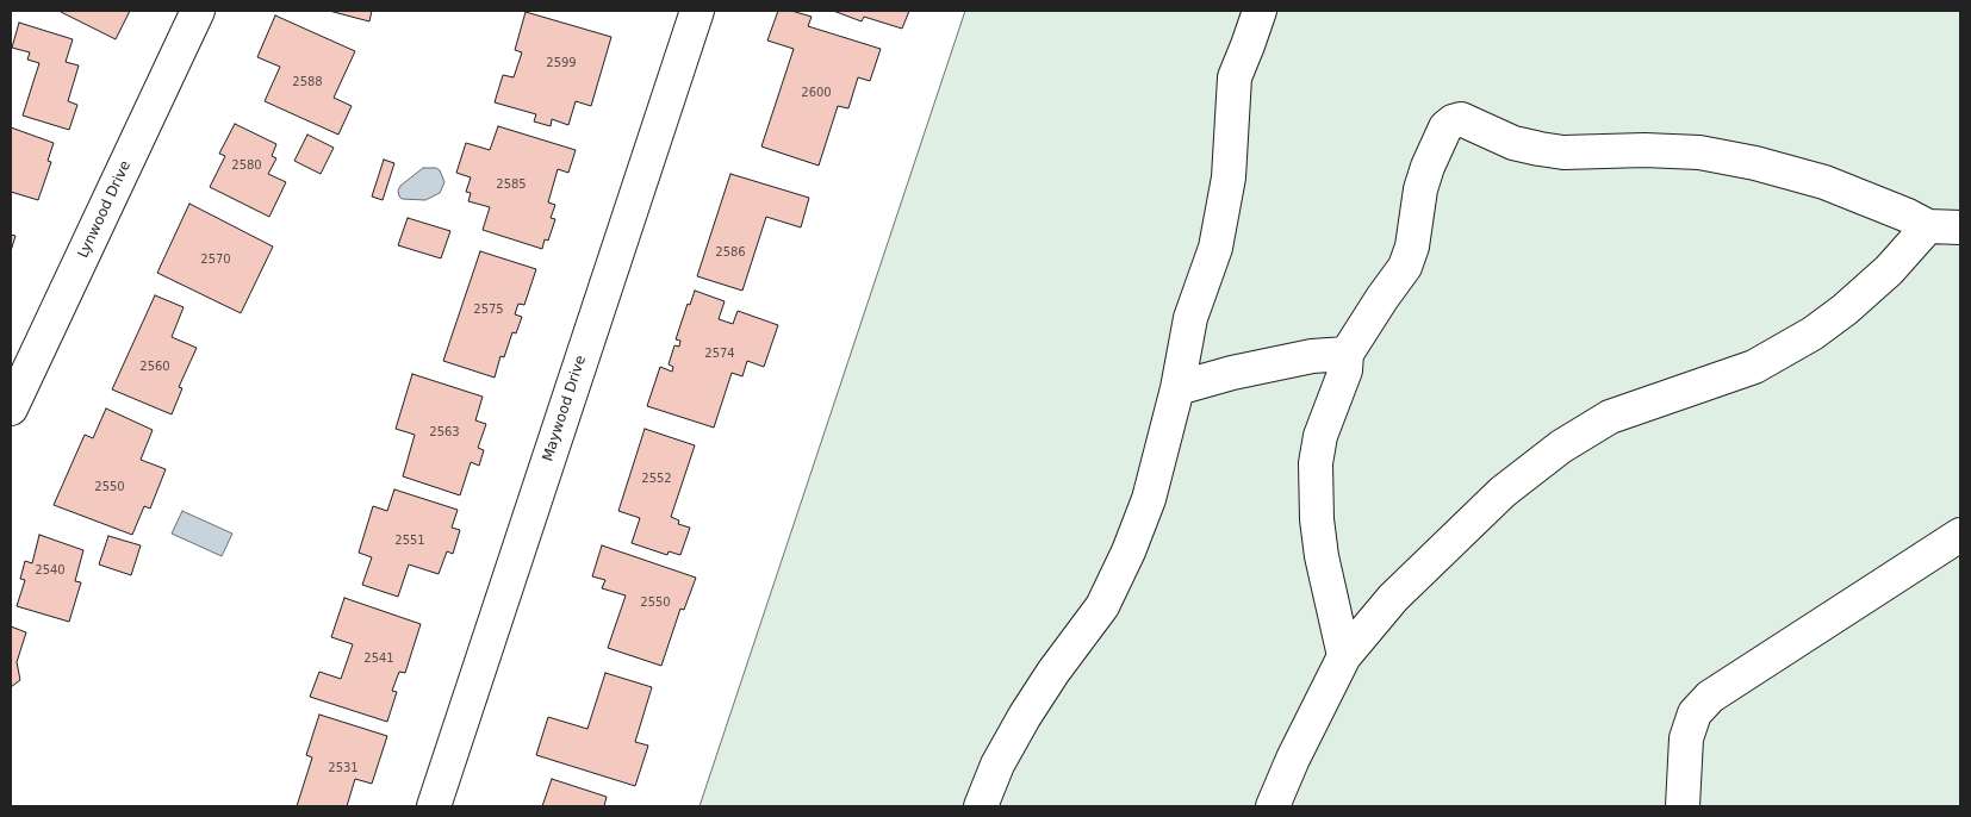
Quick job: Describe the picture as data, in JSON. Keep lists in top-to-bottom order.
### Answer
{
  "streets": {
    "street": ["Lynwood Drive", "Maywood Drive"]
  },
  "house_numbers": [
    "2599",
    "2588",
    "2600",
    "2580",
    "2585",
    "2586",
    "2570",
    "2575",
    "2574",
    "2560",
    "2563",
    "2552",
    "2550",
    "2551",
    "2540",
    "2550",
    "2541",
    "2531"
  ]
}
